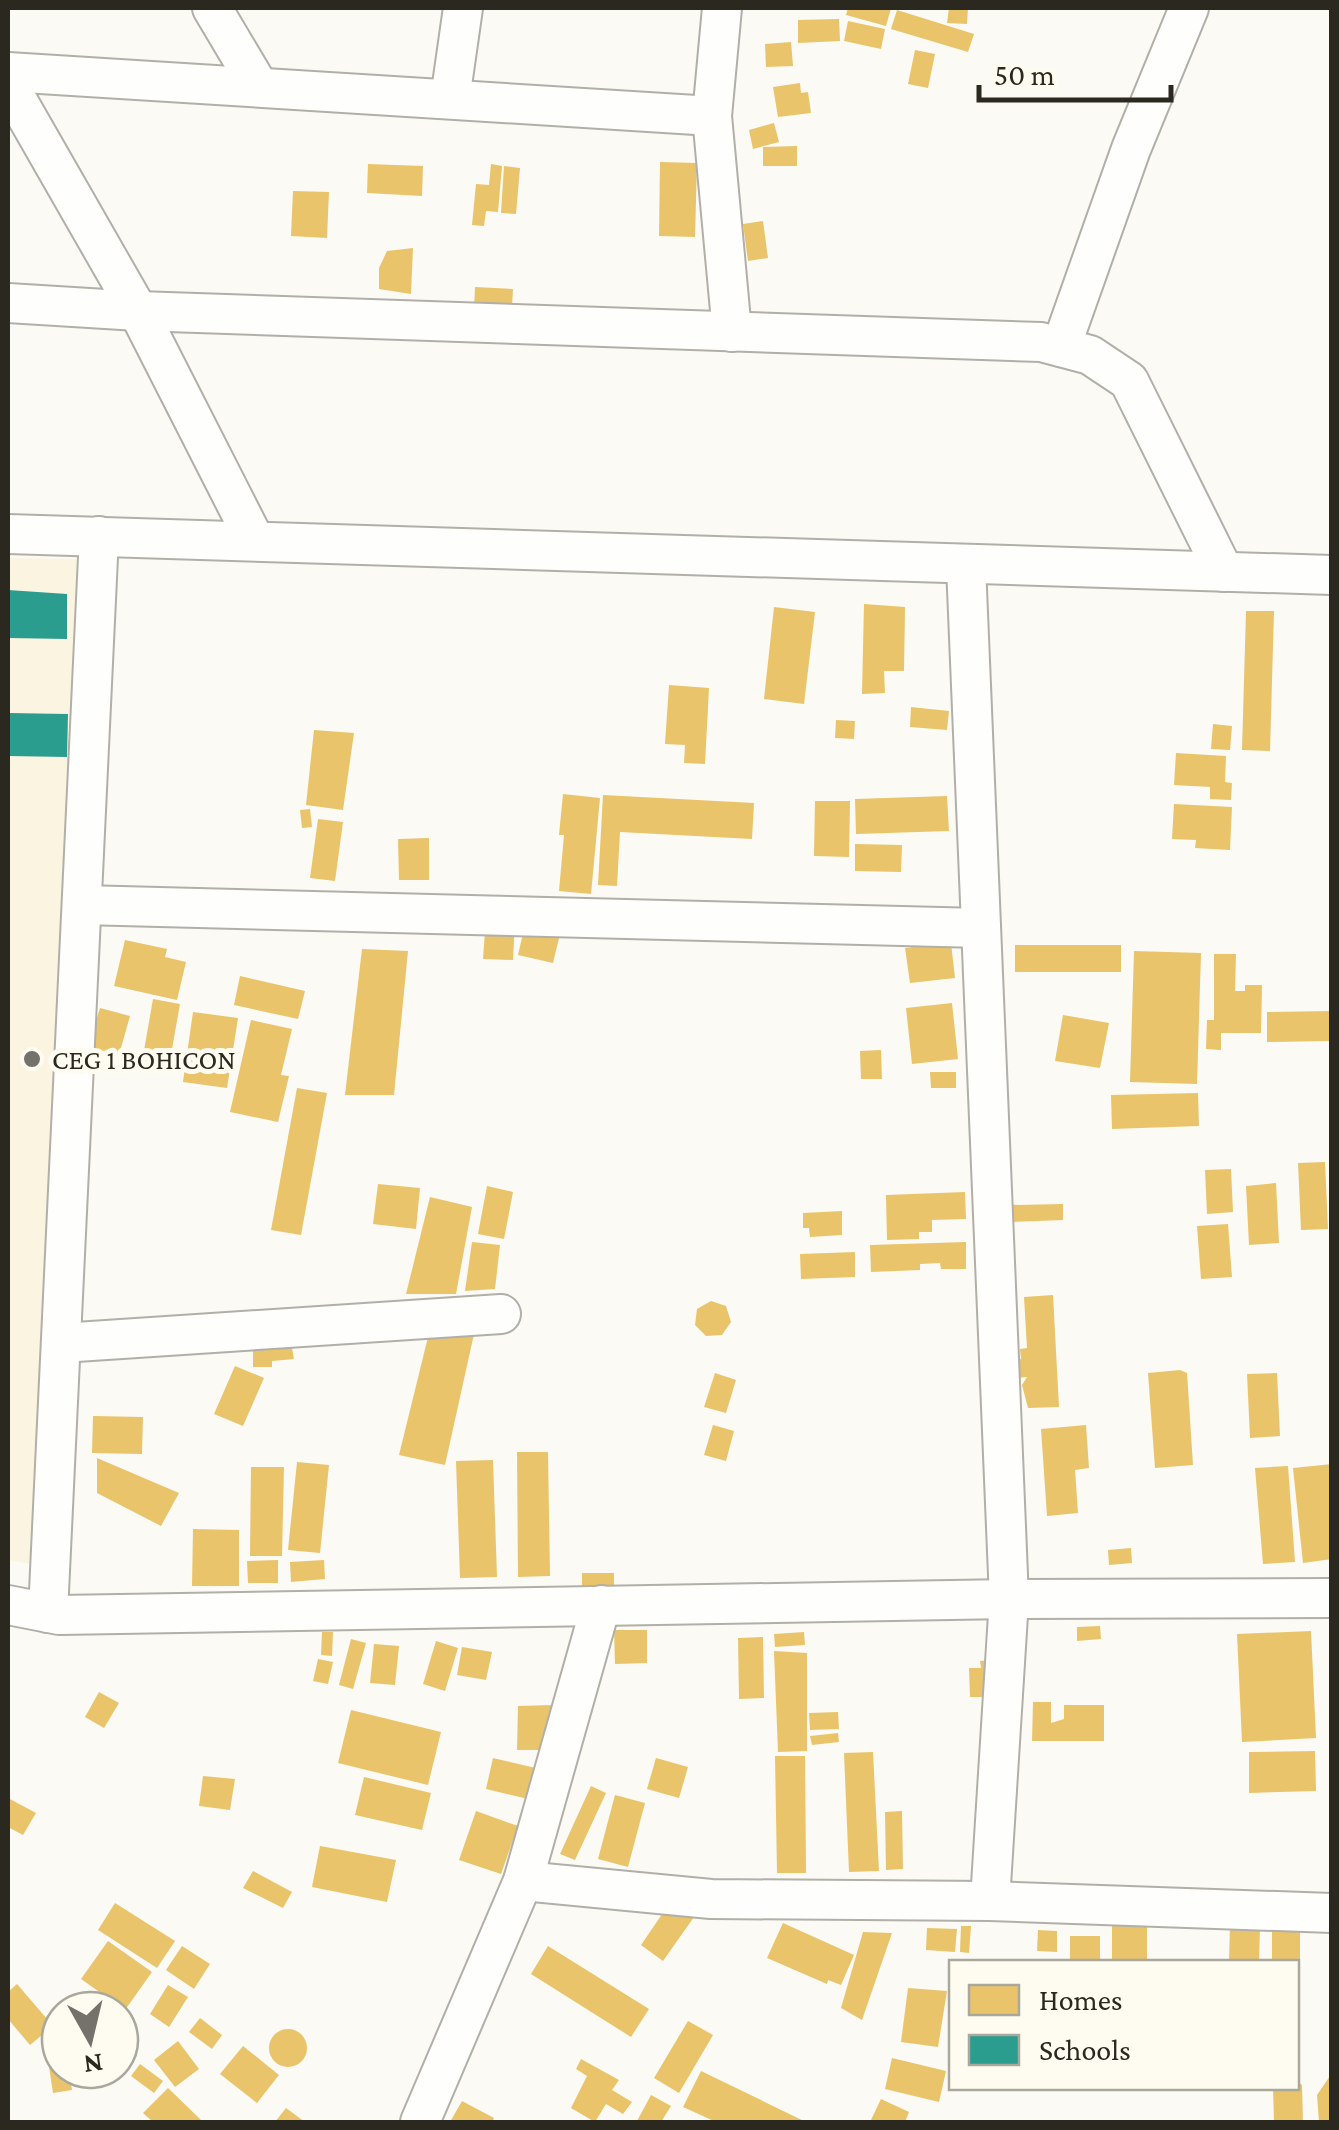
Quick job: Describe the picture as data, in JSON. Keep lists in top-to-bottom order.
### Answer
{
  "places": ["CEG 1 BOHICON"],
  "legend": ["Homes", "Schools"],
  "scale_bar": "50 m",
  "north": "bottom"
}
